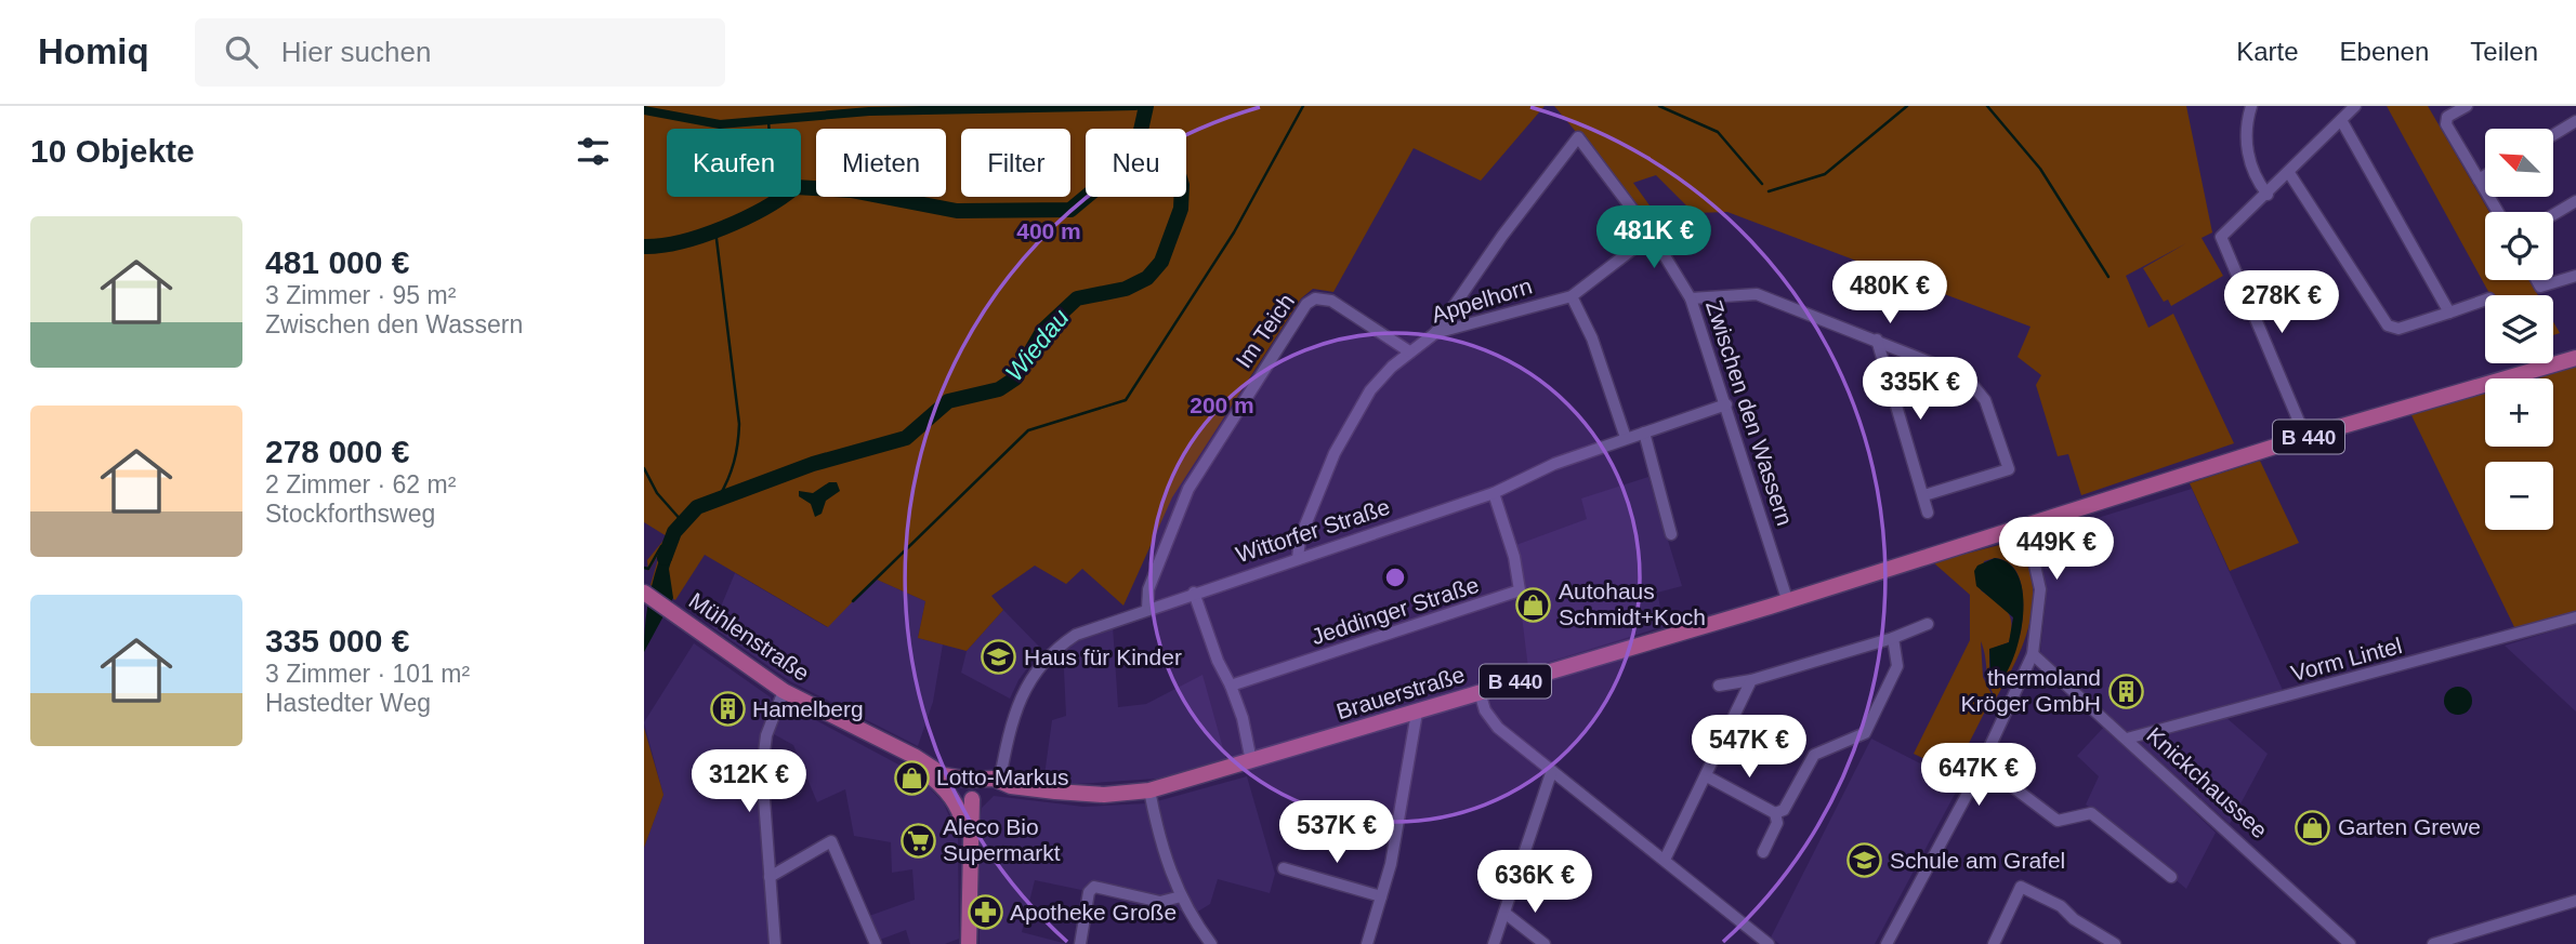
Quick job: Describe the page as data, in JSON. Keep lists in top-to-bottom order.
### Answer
{
  "streets": {
    "main road": ["B 440", "Mühlenstraße", "Brauerstraße"],
    "street": [
      "Appelhorn",
      "Im Teich",
      "Zwischen den Wassern",
      "Wittorfer Straße",
      "Jeddinger Straße",
      "Vorm Lintel",
      "Knickchaussee"
    ]
  },
  "crossings": [
    ["Appelhorn", "Im Teich"],
    ["Appelhorn", "Zwischen den Wassern"],
    ["Appelhorn", "Wittorfer Straße"],
    ["Im Teich", "Wittorfer Straße"],
    ["Zwischen den Wassern", "Wittorfer Straße"],
    ["Zwischen den Wassern", "Brauerstraße"],
    ["B 440", "Brauerstraße"],
    ["Wittorfer Straße", "Jeddinger Straße"],
    ["Wittorfer Straße", "Brauerstraße"],
    ["Vorm Lintel", "Knickchaussee"]
  ],
  "water": ["Wiedau"],
  "places": {
    "shop": ["Autohaus Schmidt+Koch", "Lotto-Markus", "Garten Grewe"],
    "school or university": ["Haus für Kinder", "Schule am Grafel"],
    "building": ["thermoland Kröger GmbH", "Hamelberg"],
    "supermarket": ["Aleco Bio Supermarkt"],
    "pharmacy": ["Apotheke Große"]
  },
  "north": "top left",
  "page": {
    "header": "Homiq",
    "search": "Hier suchen",
    "nav": ["Karte", "Ebenen", "Teilen"],
    "heading": "10 Objekte",
    "map_buttons": ["+", "−"],
    "chip": [
      "Kaufen",
      "Mieten",
      "Filter",
      "Neu"
    ],
    "list": [
      {
        "name": "481 000 €",
        "note": "3 Zimmer · 95 m² · Zwischen den Wassern"
      },
      {
        "name": "278 000 €",
        "note": "2 Zimmer · 62 m² · Stockforthsweg"
      },
      {
        "name": "335 000 €",
        "note": "3 Zimmer · 101 m² · Hastedter Weg"
      }
    ],
    "price": [
      "481K €",
      "480K €",
      "278K €",
      "335K €",
      "449K €",
      "547K €",
      "647K €",
      "312K €",
      "537K €",
      "636K €"
    ]
  },
  "rings": ["400 m", "200 m"]
}
